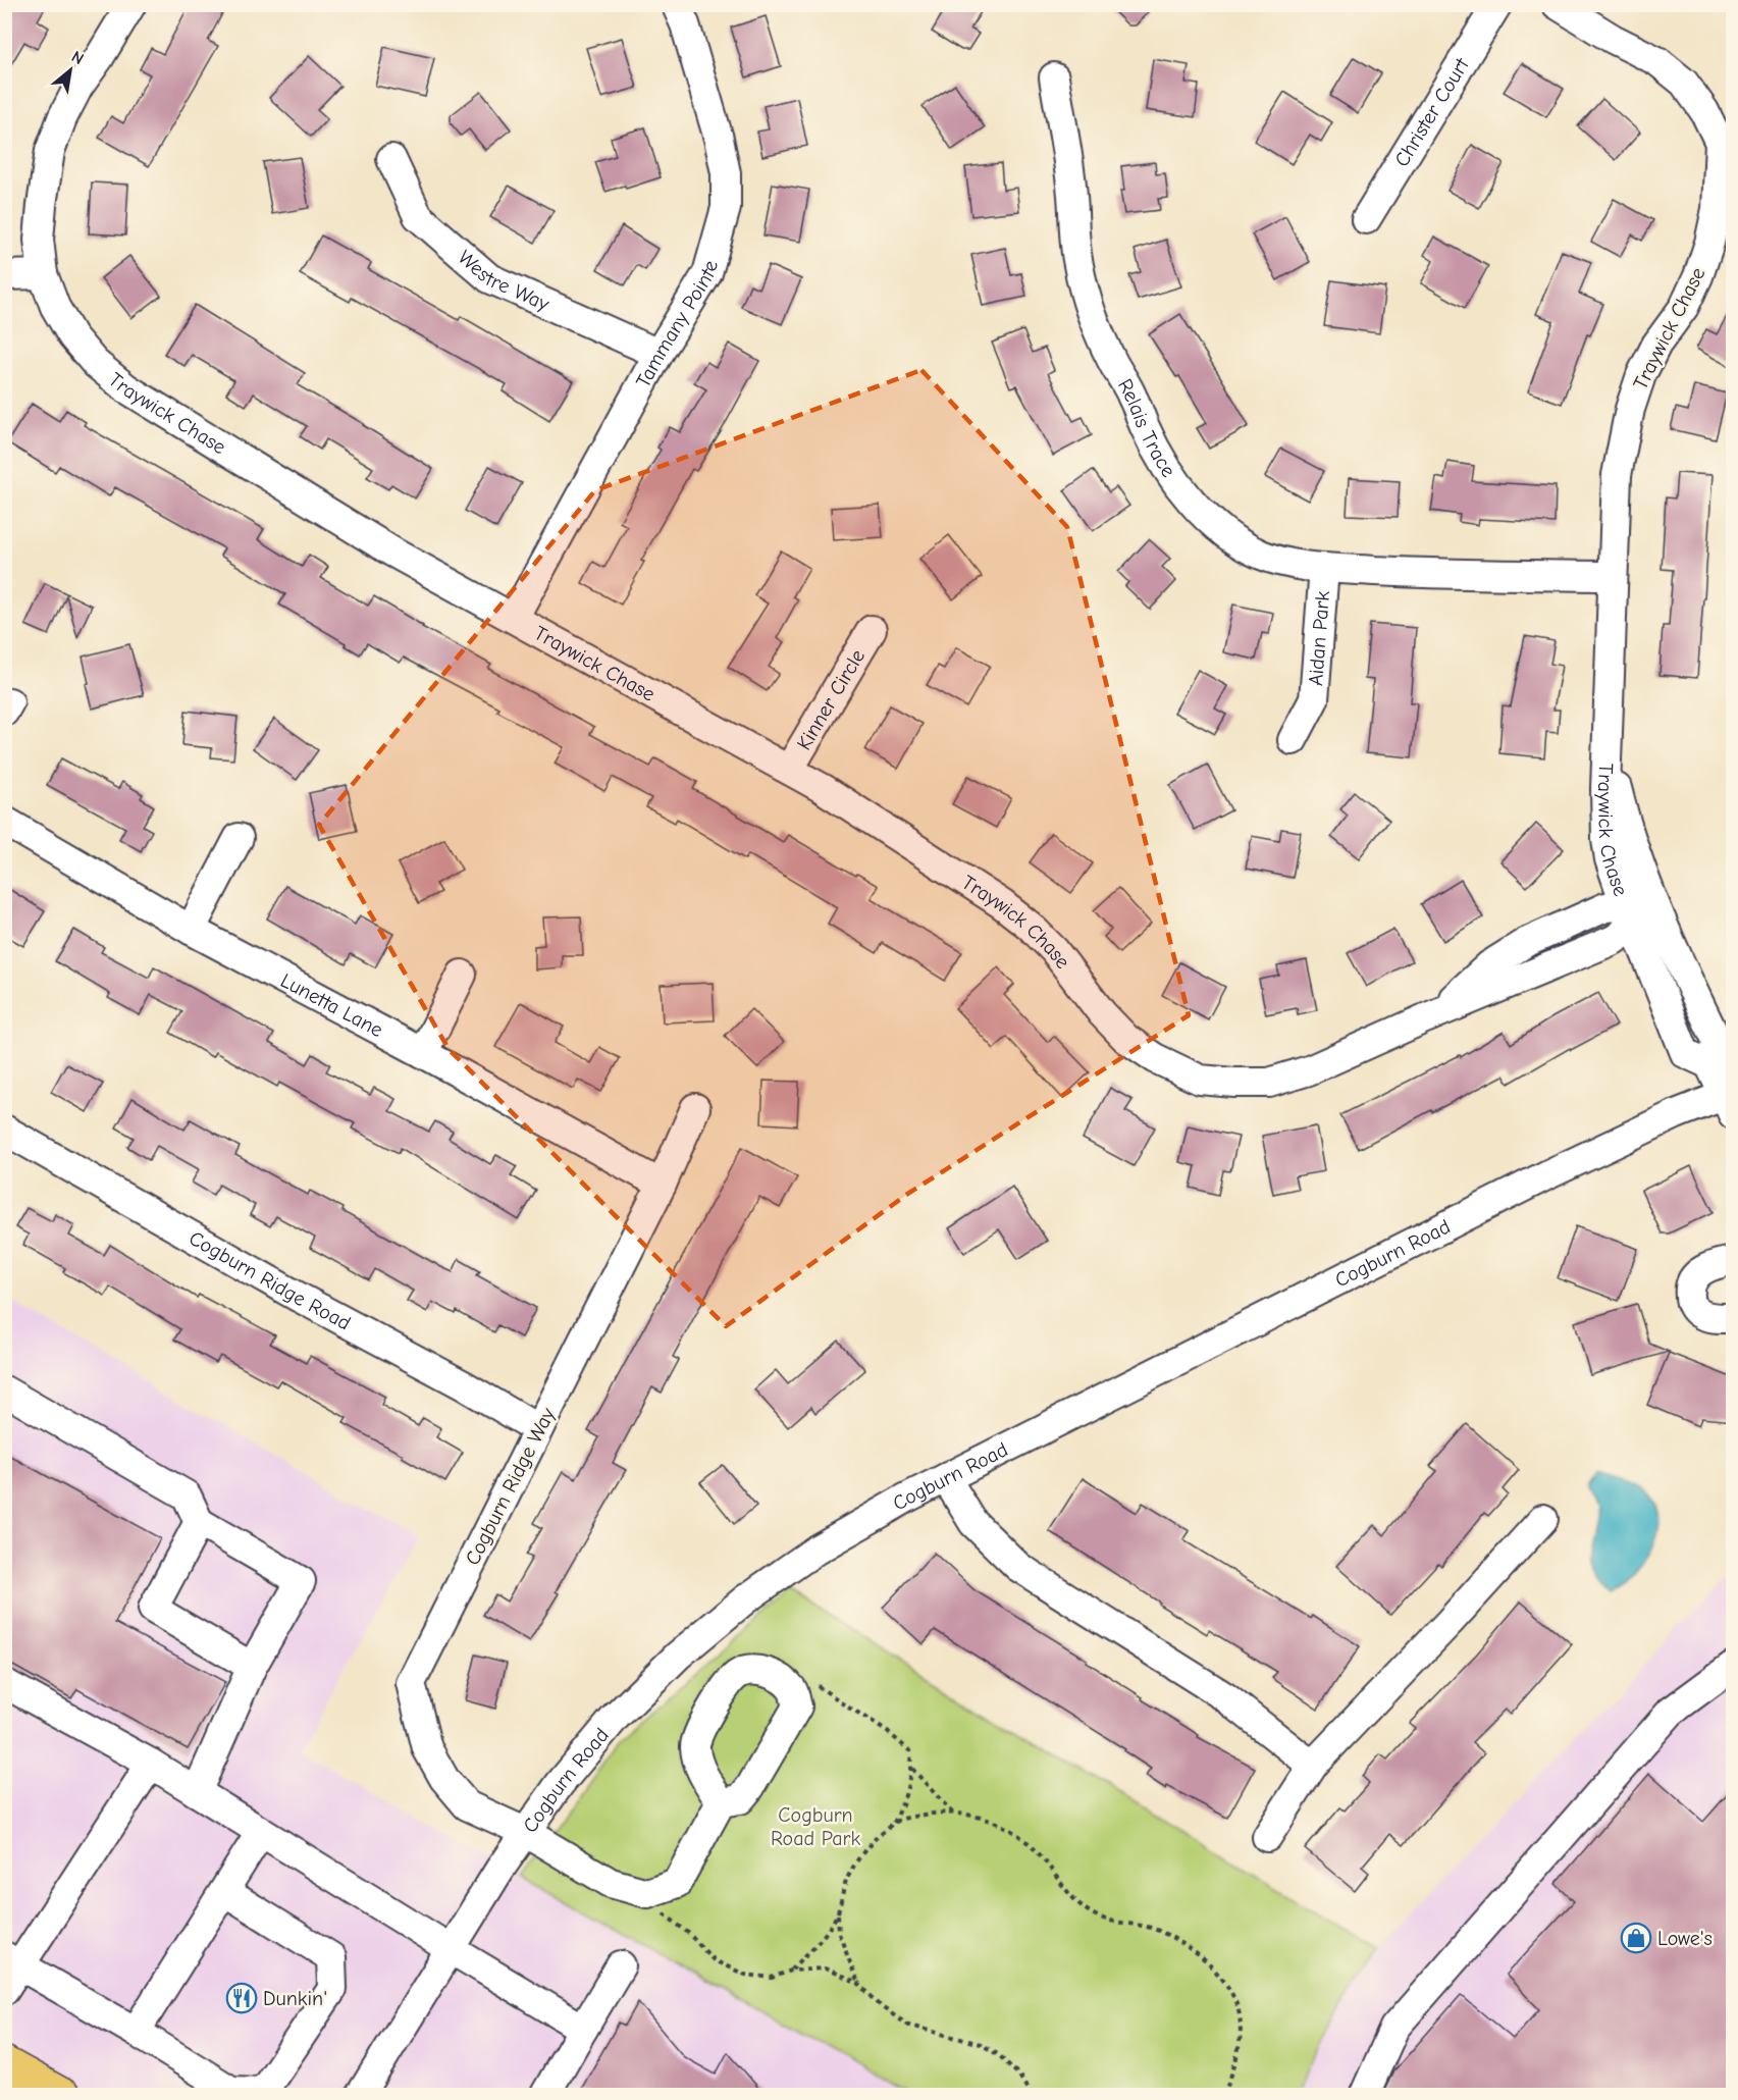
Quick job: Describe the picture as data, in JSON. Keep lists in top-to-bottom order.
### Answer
{
  "streets": {
    "street": [
      "Christer Court",
      "Westre Way",
      "Tammany Pointe",
      "Traywick Chase",
      "Relais Trace",
      "Aidan Park",
      "Kinner Circle",
      "Lunetta Lane",
      "Cogburn Road",
      "Cogburn Ridge Road",
      "Cogburn Ridge Way"
    ]
  },
  "crossings": [
    ["Westre Way", "Tammany Pointe"],
    ["Tammany Pointe", "Traywick Chase"],
    ["Traywick Chase", "Relais Trace"],
    ["Traywick Chase", "Kinner Circle"],
    ["Traywick Chase", "Cogburn Road"],
    ["Relais Trace", "Aidan Park"],
    ["Lunetta Lane", "Cogburn Ridge Way"],
    ["Cogburn Road", "Cogburn Ridge Way"],
    ["Cogburn Ridge Road", "Cogburn Ridge Way"]
  ],
  "parks": ["Cogburn Road Park"],
  "places": {
    "shop": ["Lowe's"],
    "restaurant": ["Dunkin'"]
  },
  "north": "top right"
}
